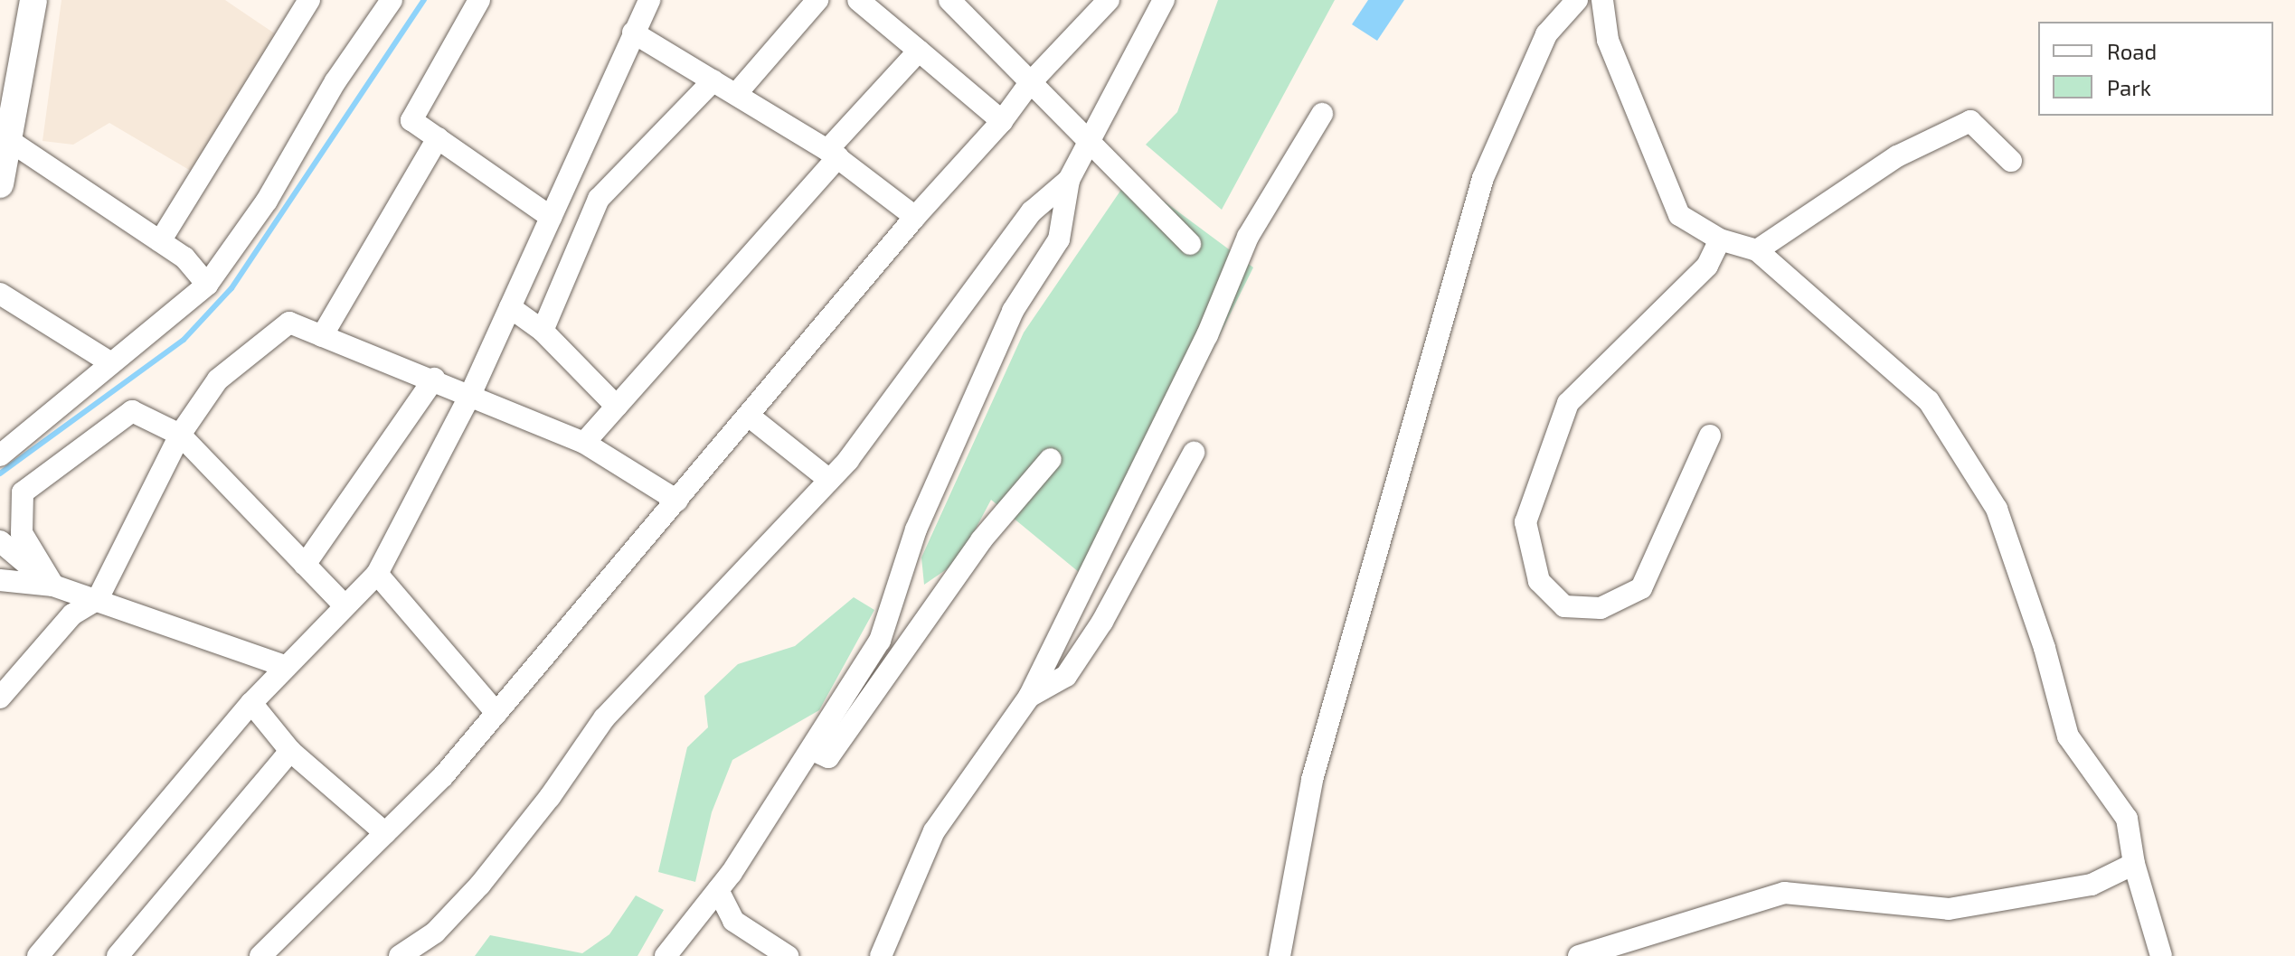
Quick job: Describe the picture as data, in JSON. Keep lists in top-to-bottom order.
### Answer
{
  "legend": ["Road", "Park"]
}
